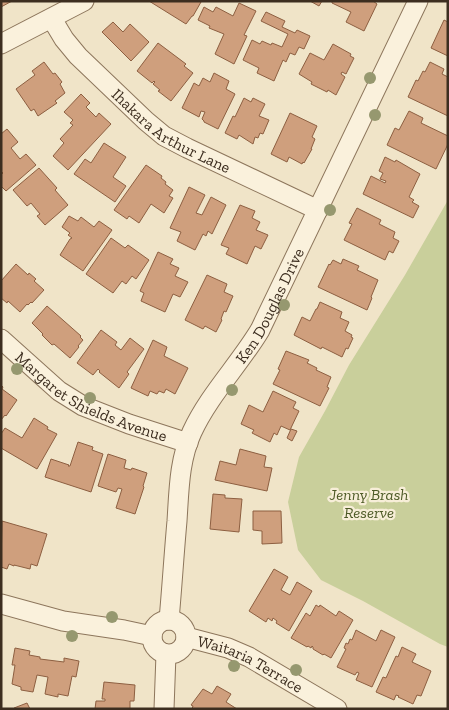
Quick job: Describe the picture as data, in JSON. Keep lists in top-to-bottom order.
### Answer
{
  "streets": {
    "street": [
      "Ihakara Arthur Lane",
      "Ken Douglas Drive",
      "Margaret Shields Avenue",
      "Waitaria Terrace"
    ]
  },
  "crossings": [
    ["Ihakara Arthur Lane", "Ken Douglas Drive"],
    ["Ken Douglas Drive", "Margaret Shields Avenue"],
    ["Ken Douglas Drive", "Waitaria Terrace"]
  ],
  "parks": ["Jenny Brash Reserve"]
}
